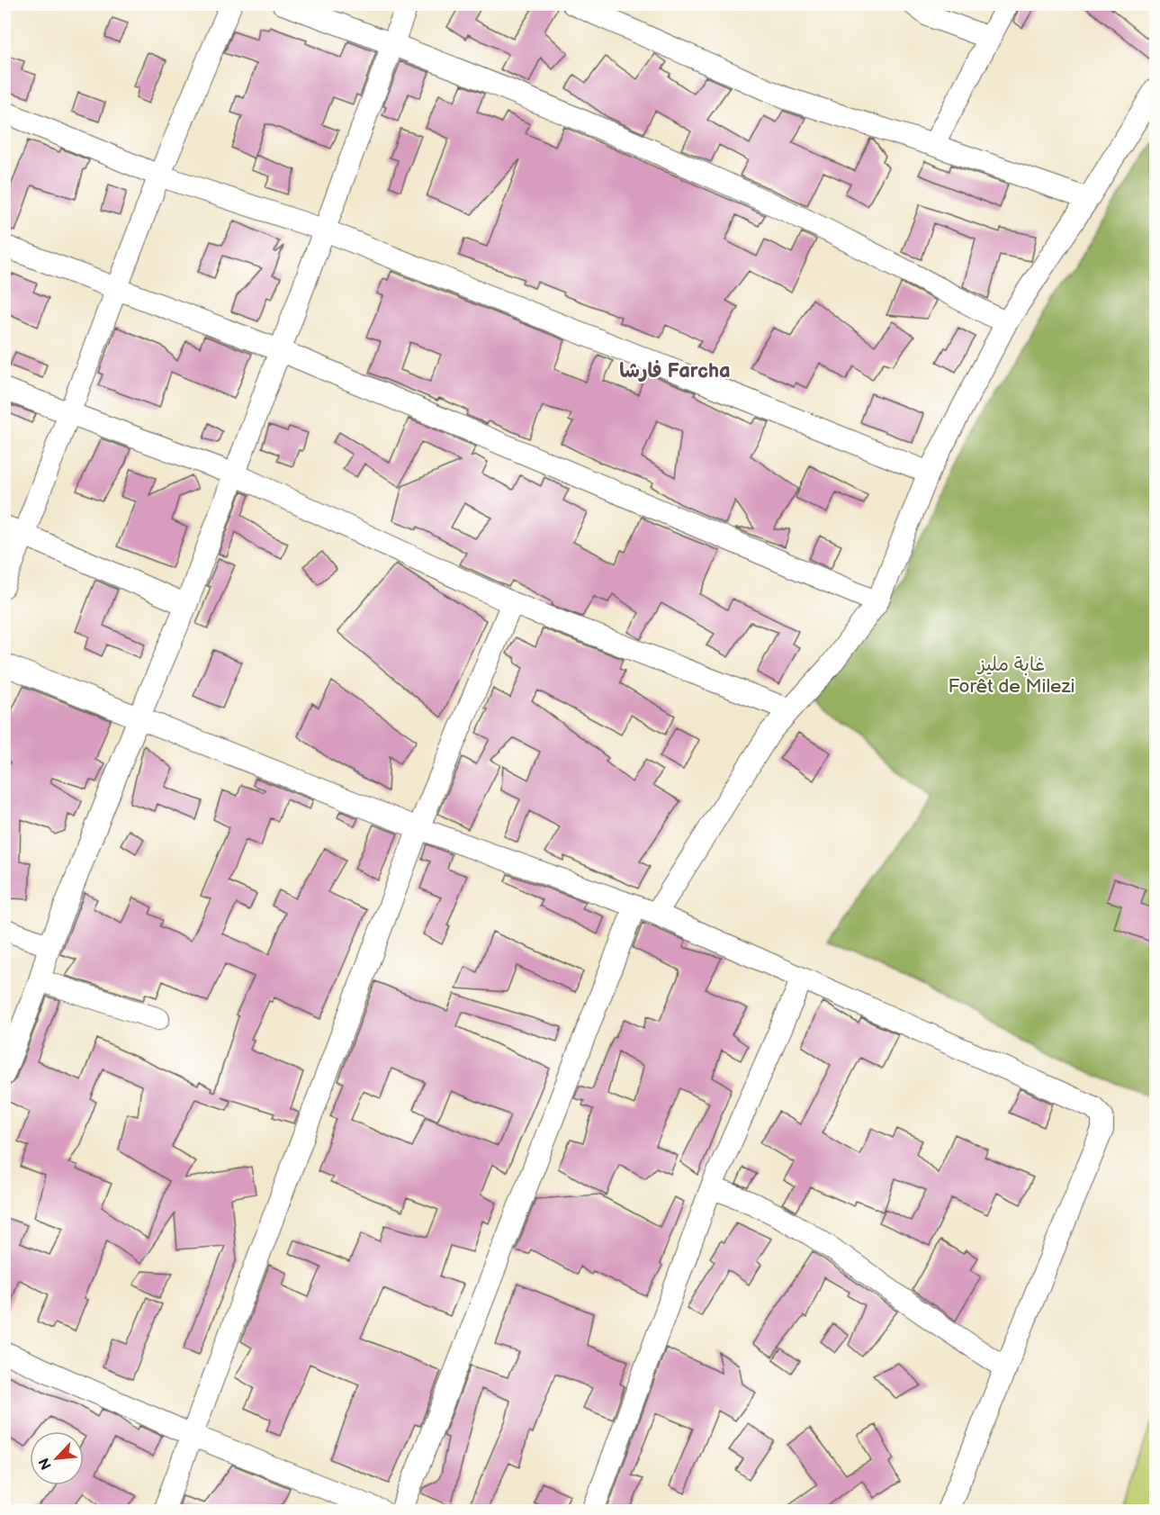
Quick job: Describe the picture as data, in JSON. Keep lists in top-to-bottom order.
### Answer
{
  "districts": ["فارشا Farcha"],
  "parks": ["غابة مليز Forêt de Milezi"],
  "north": "bottom left"
}
